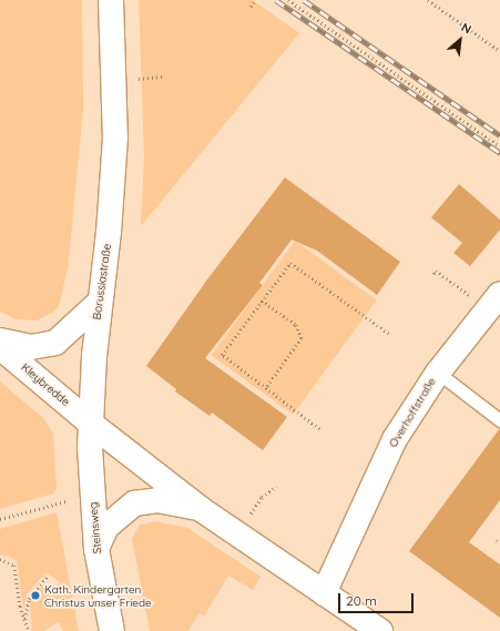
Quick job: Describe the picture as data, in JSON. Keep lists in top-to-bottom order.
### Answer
{
  "streets": {
    "street": [
      "Borussiastraße",
      "Kleybredde",
      "Overhoffstraße",
      "Steinsweg"
    ]
  },
  "crossings": [
    ["Borussiastraße", "Kleybredde"],
    ["Borussiastraße", "Steinsweg"],
    ["Kleybredde", "Steinsweg"]
  ],
  "places": ["Kath. Kindergarten Christus unser Friede"],
  "scale_bar": "20 m",
  "north": "top right"
}
